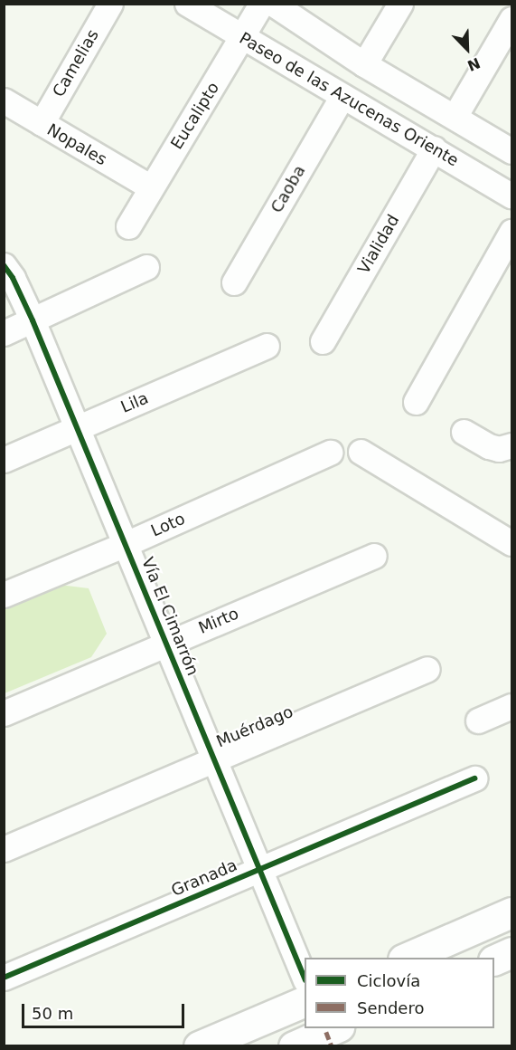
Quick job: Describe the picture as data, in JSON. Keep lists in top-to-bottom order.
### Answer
{
  "streets": {
    "street": [
      "Camelias",
      "Paseo de las Azucenas Oriente",
      "Eucalipto",
      "Nopales",
      "Caoba",
      "Vialidad",
      "Lila",
      "Loto",
      "Vía El Cimarrón",
      "Mirto",
      "Muérdago",
      "Granada"
    ]
  },
  "crossings": [
    ["Camelias", "Nopales"],
    ["Paseo de las Azucenas Oriente", "Eucalipto"],
    ["Paseo de las Azucenas Oriente", "Caoba"],
    ["Paseo de las Azucenas Oriente", "Vialidad"],
    ["Eucalipto", "Nopales"],
    ["Lila", "Vía El Cimarrón"],
    ["Loto", "Vía El Cimarrón"],
    ["Vía El Cimarrón", "Mirto"],
    ["Vía El Cimarrón", "Muérdago"],
    ["Vía El Cimarrón", "Granada"]
  ],
  "legend": ["Ciclovía", "Sendero"],
  "scale_bar": "50 m",
  "north": "bottom right"
}
